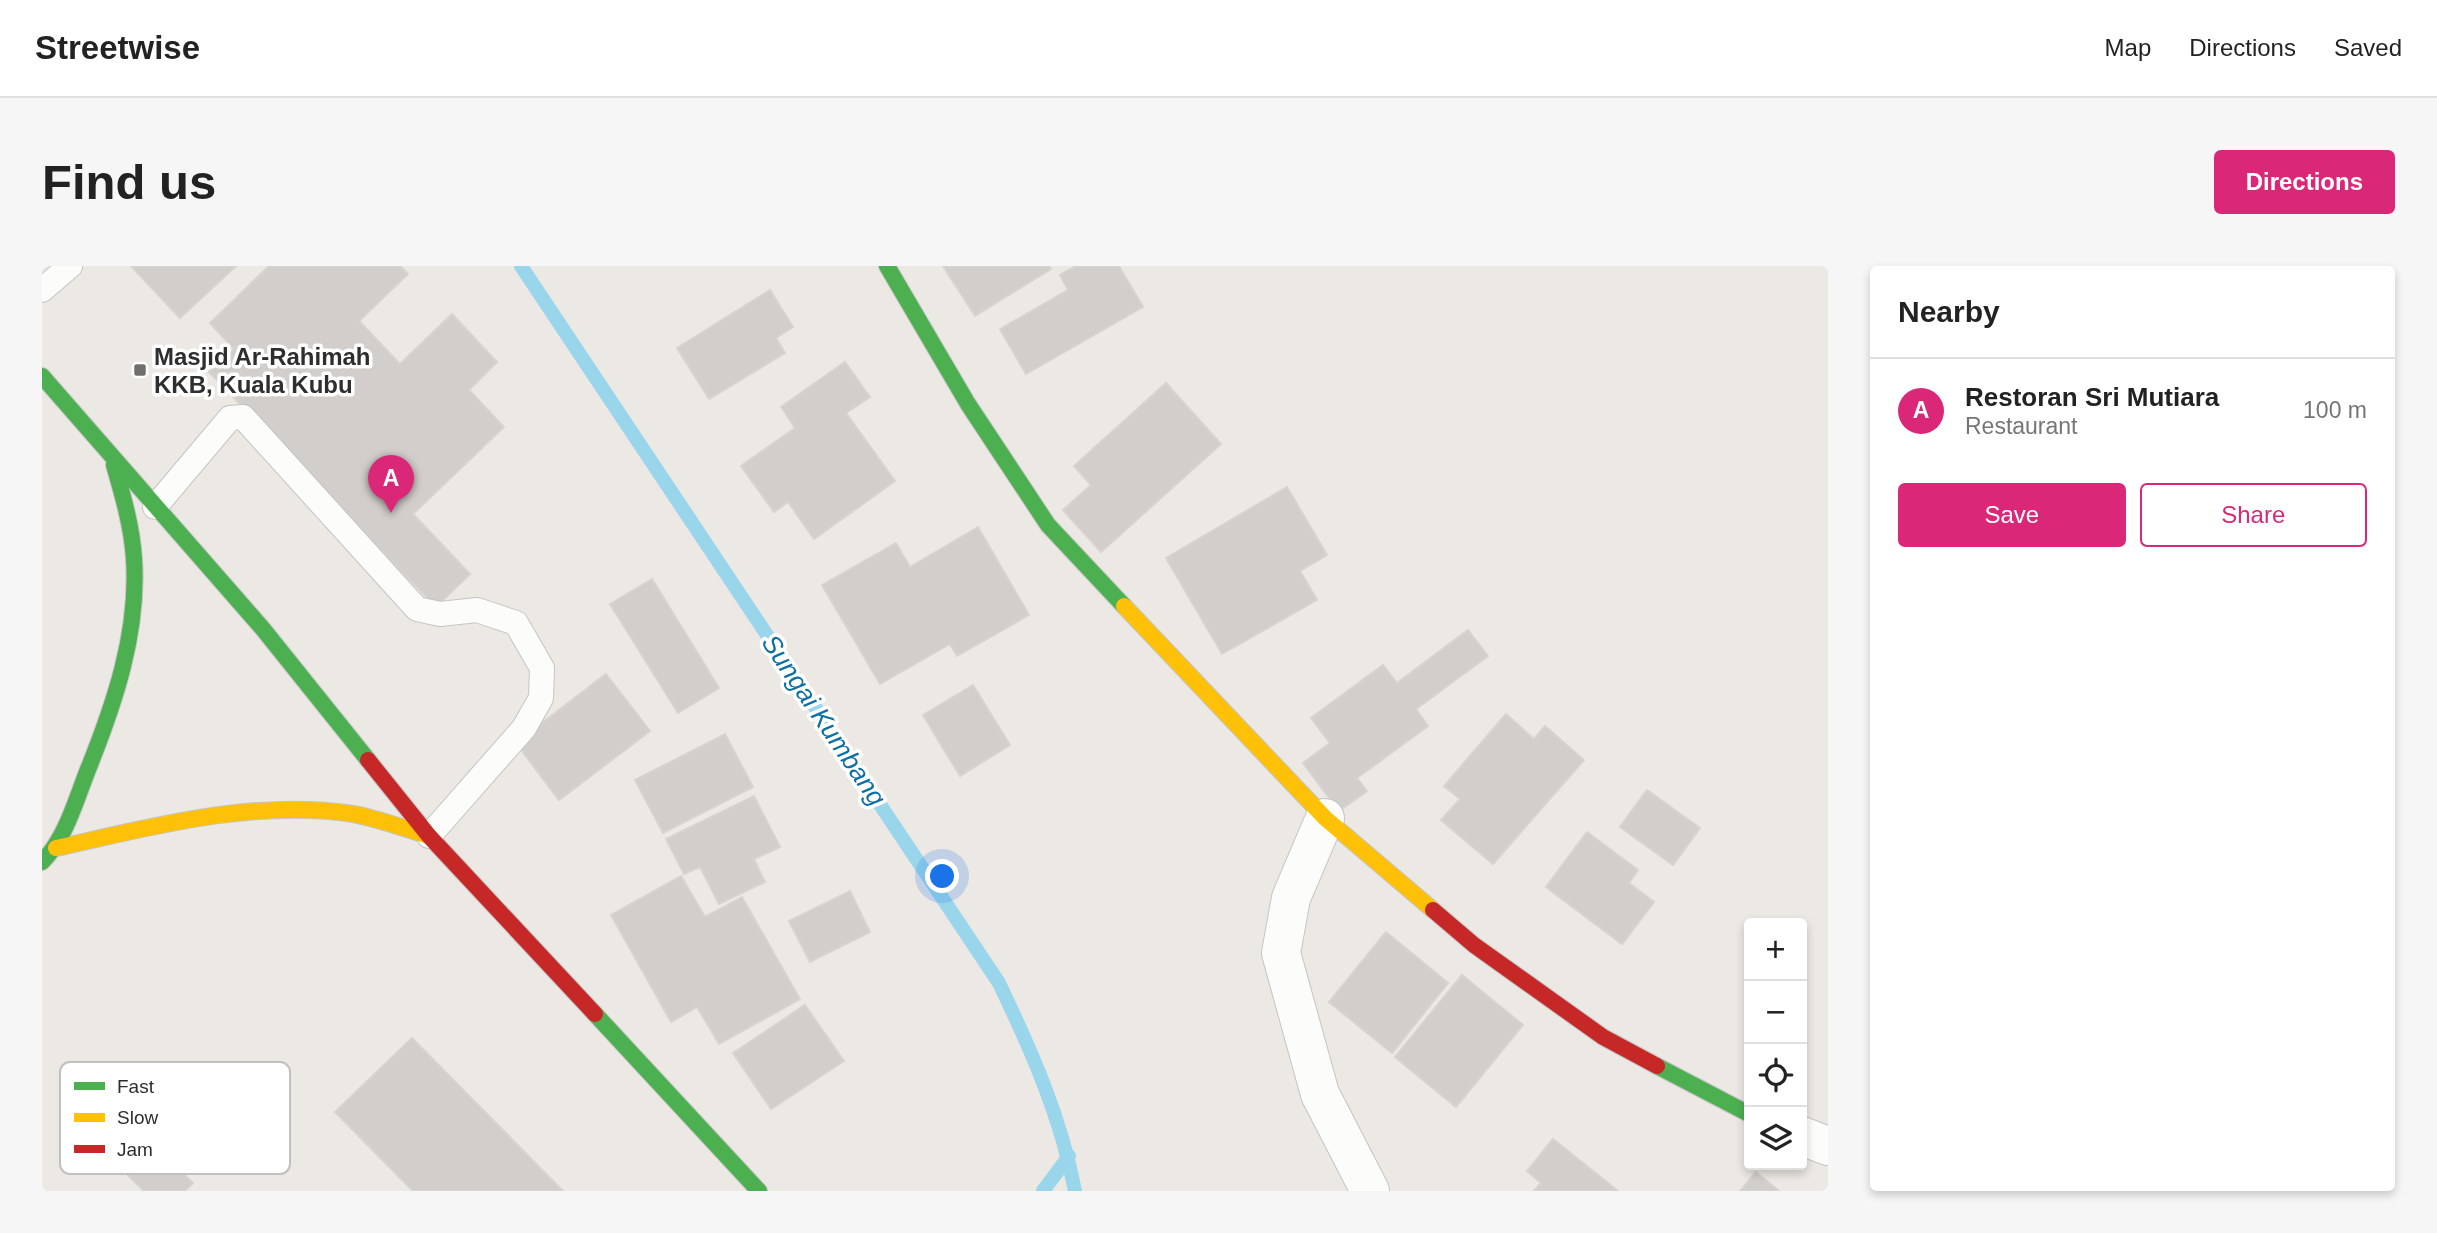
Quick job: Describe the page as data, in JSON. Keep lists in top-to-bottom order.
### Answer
{
  "water": ["Sungai Kumbang"],
  "places": {
    "transit": ["Masjid Ar-Rahimah KKB, Kuala Kubu"]
  },
  "legend": ["Fast", "Slow", "Jam"],
  "page": {
    "header": "Streetwise",
    "nav": ["Map", "Directions", "Saved"],
    "buttons": [
      "Directions",
      ["Save", "Share"]
    ],
    "title": "Find us",
    "heading": "Nearby",
    "list": [
      {
        "mark": "A",
        "name": "Restoran Sri Mutiara",
        "note": "Restaurant",
        "value": "100 m"
      }
    ],
    "pins": "A",
    "map_buttons": ["+", "−"]
  }
}
